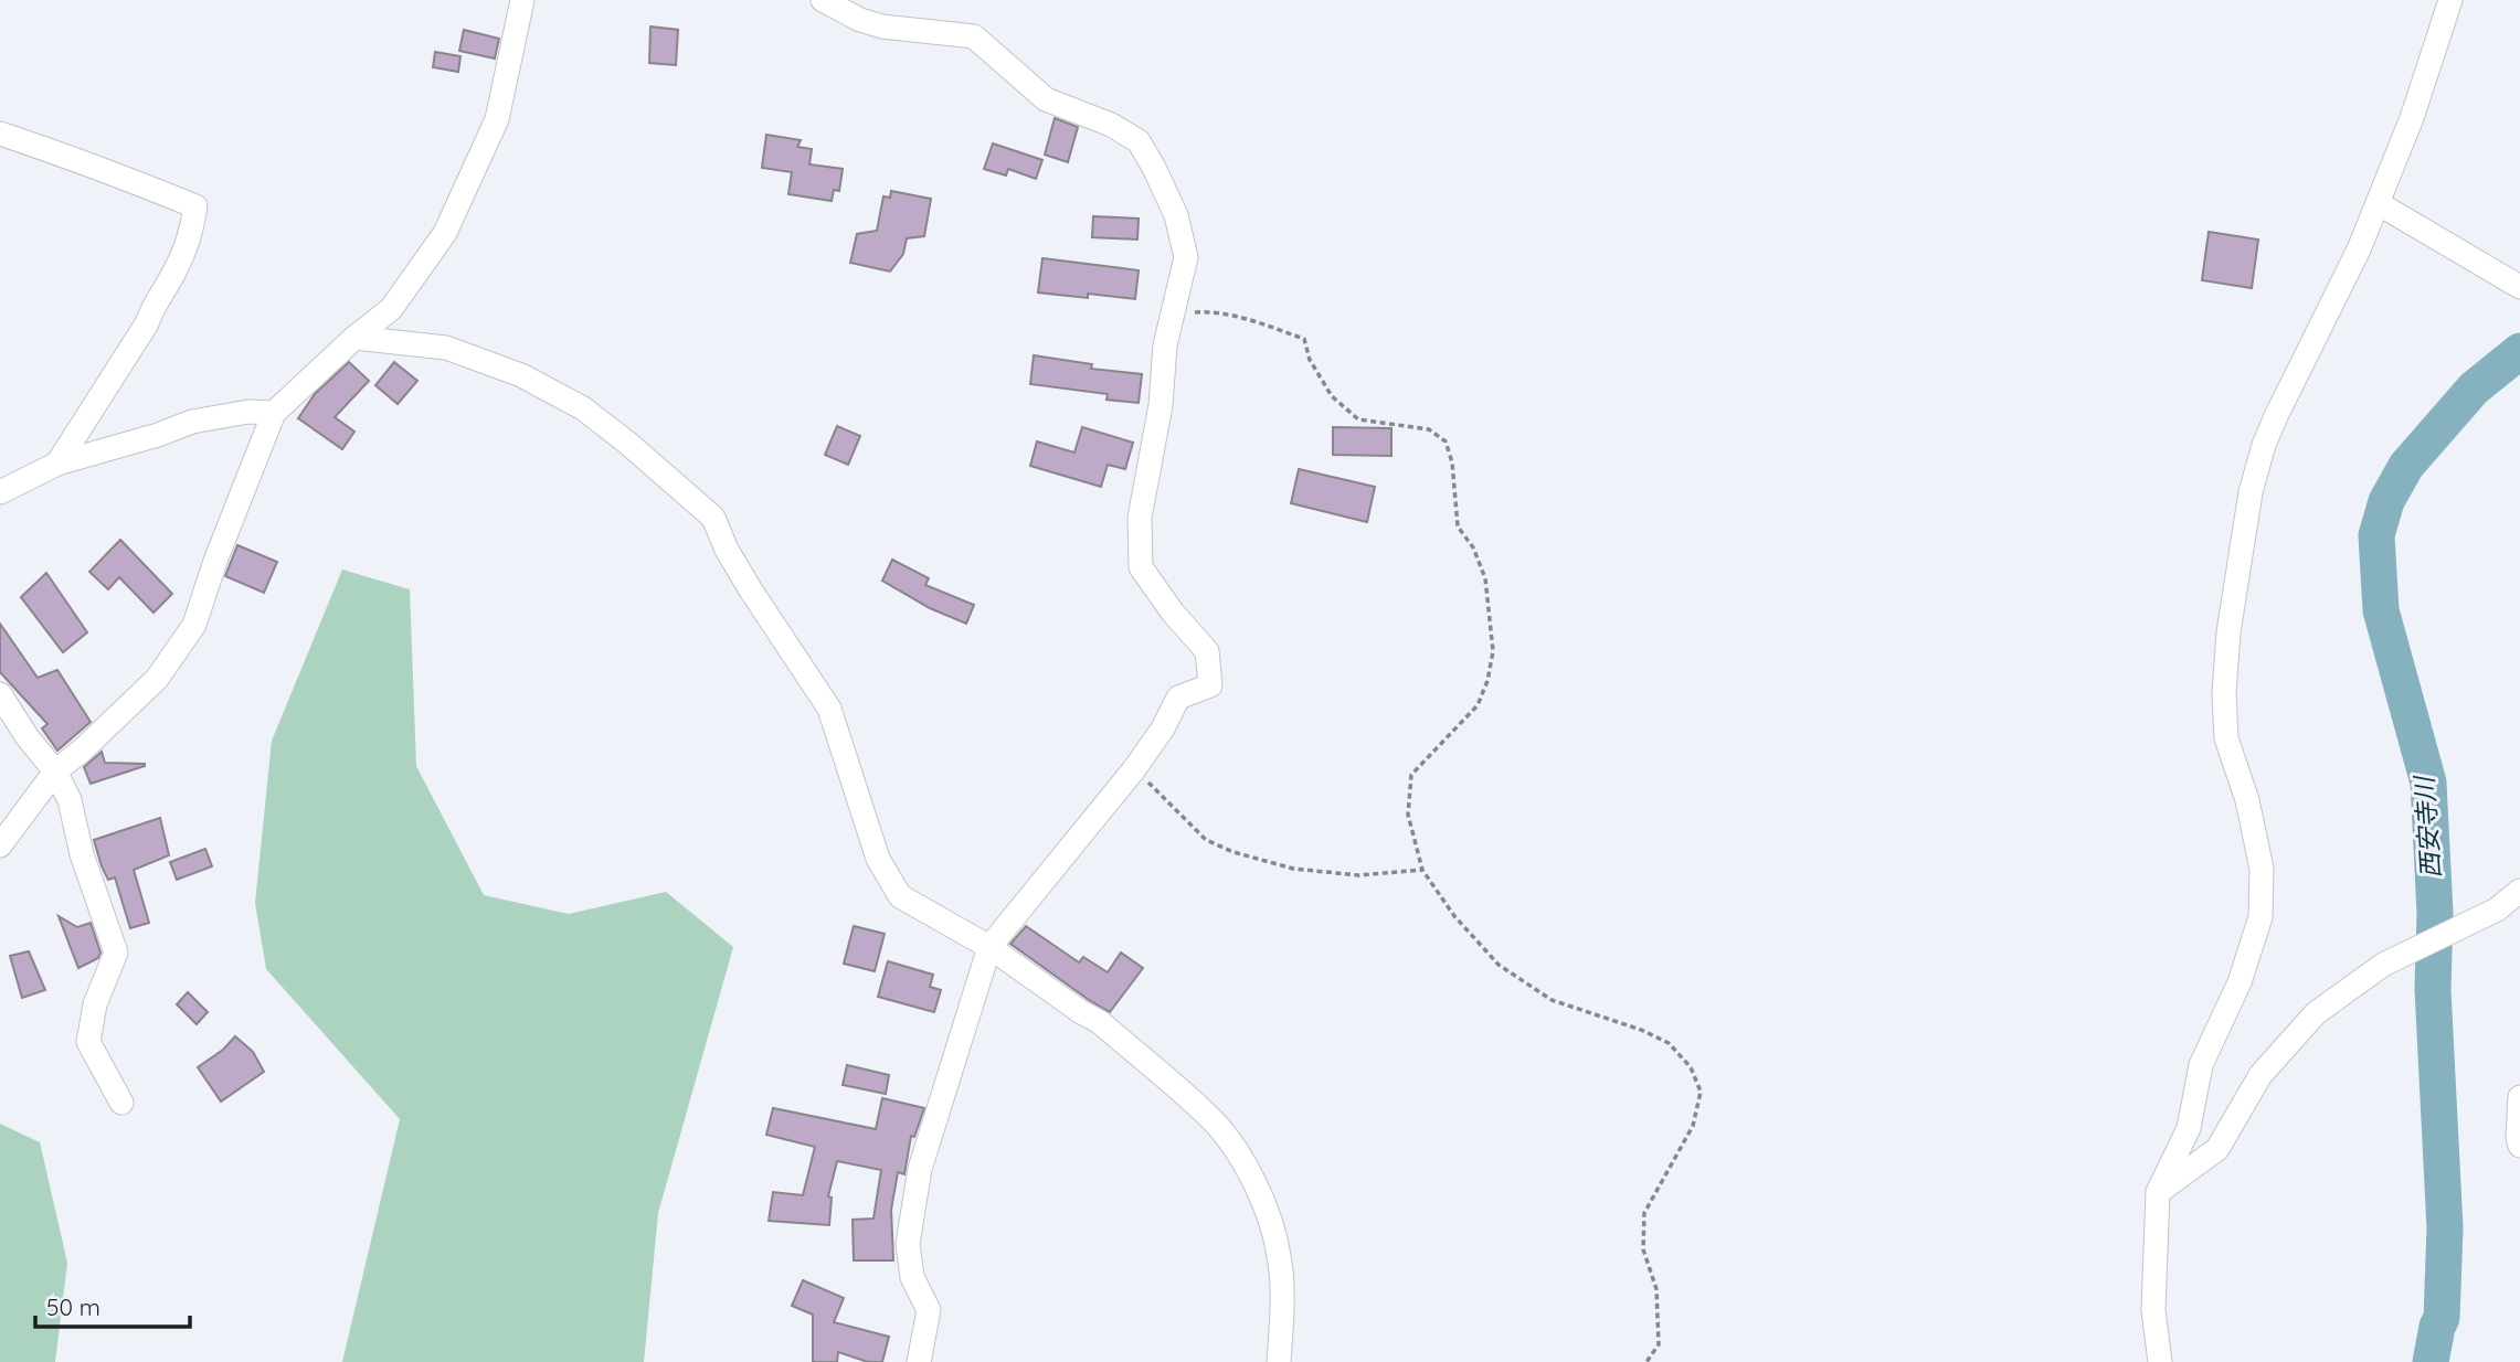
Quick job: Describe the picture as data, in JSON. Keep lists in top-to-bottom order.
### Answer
{
  "water": ["西安寺川"],
  "scale_bar": "50 m"
}
